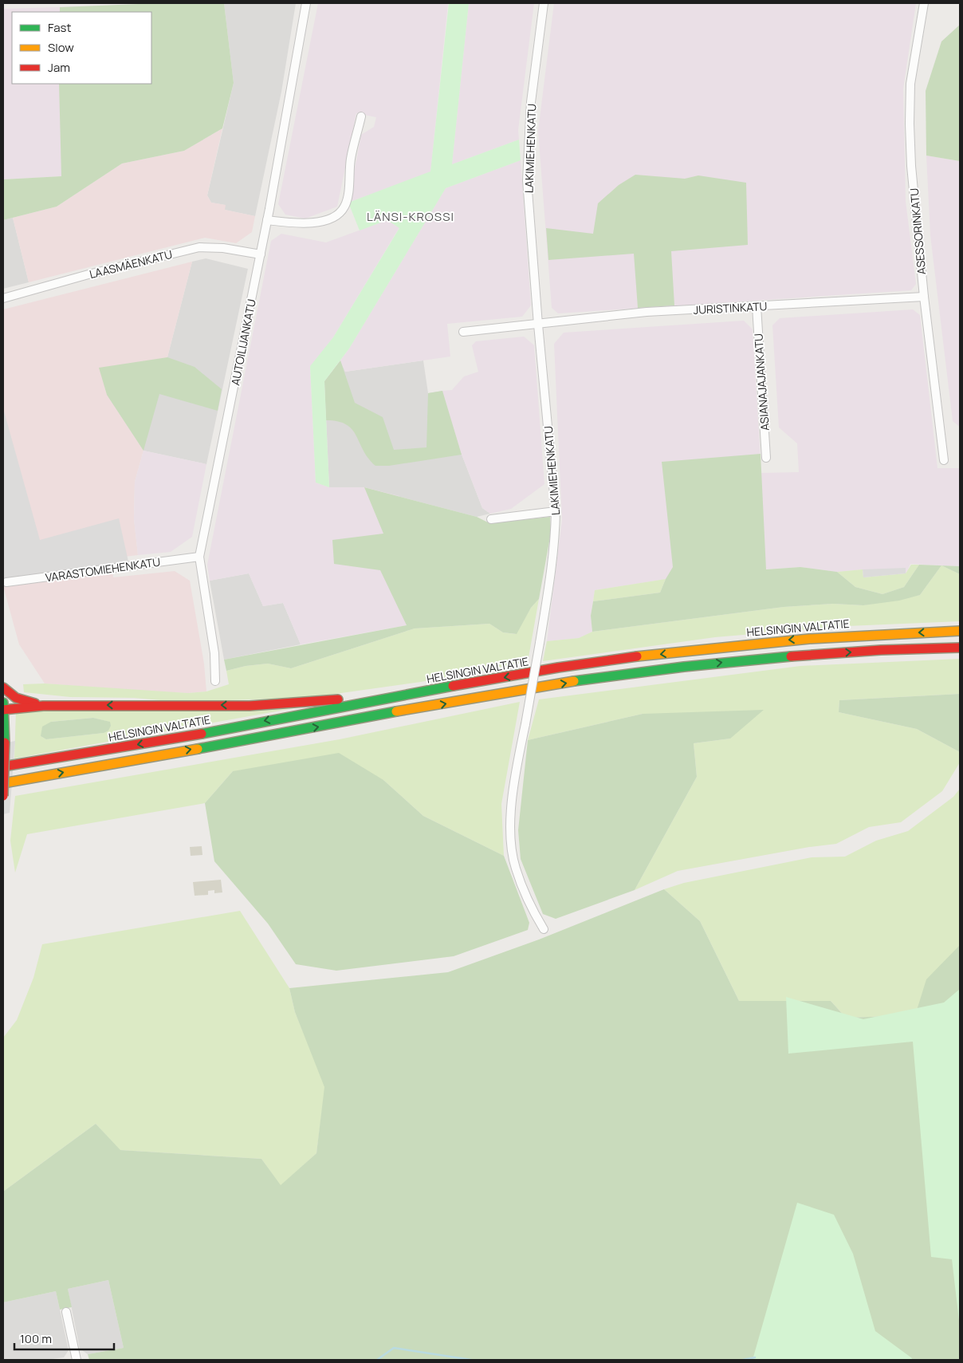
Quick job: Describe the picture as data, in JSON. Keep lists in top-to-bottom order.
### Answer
{
  "streets": {
    "main road": ["HELSINGIN VALTATIE"],
    "street": [
      "LAKIMIEHENKATU",
      "ASESSORINKATU",
      "LAASMÄENKATU",
      "JURISTINKATU",
      "AUTOILIJANKATU",
      "ASIANAJAJANKATU",
      "VARASTOMIEHENKATU"
    ]
  },
  "crossings": [
    ["LAKIMIEHENKATU", "JURISTINKATU"],
    ["ASESSORINKATU", "JURISTINKATU"],
    ["LAASMÄENKATU", "AUTOILIJANKATU"],
    ["JURISTINKATU", "ASIANAJAJANKATU"],
    ["AUTOILIJANKATU", "VARASTOMIEHENKATU"]
  ],
  "districts": ["LÄNSI-KROSSI"],
  "legend": ["Fast", "Slow", "Jam"],
  "scale_bar": "100 m"
}
